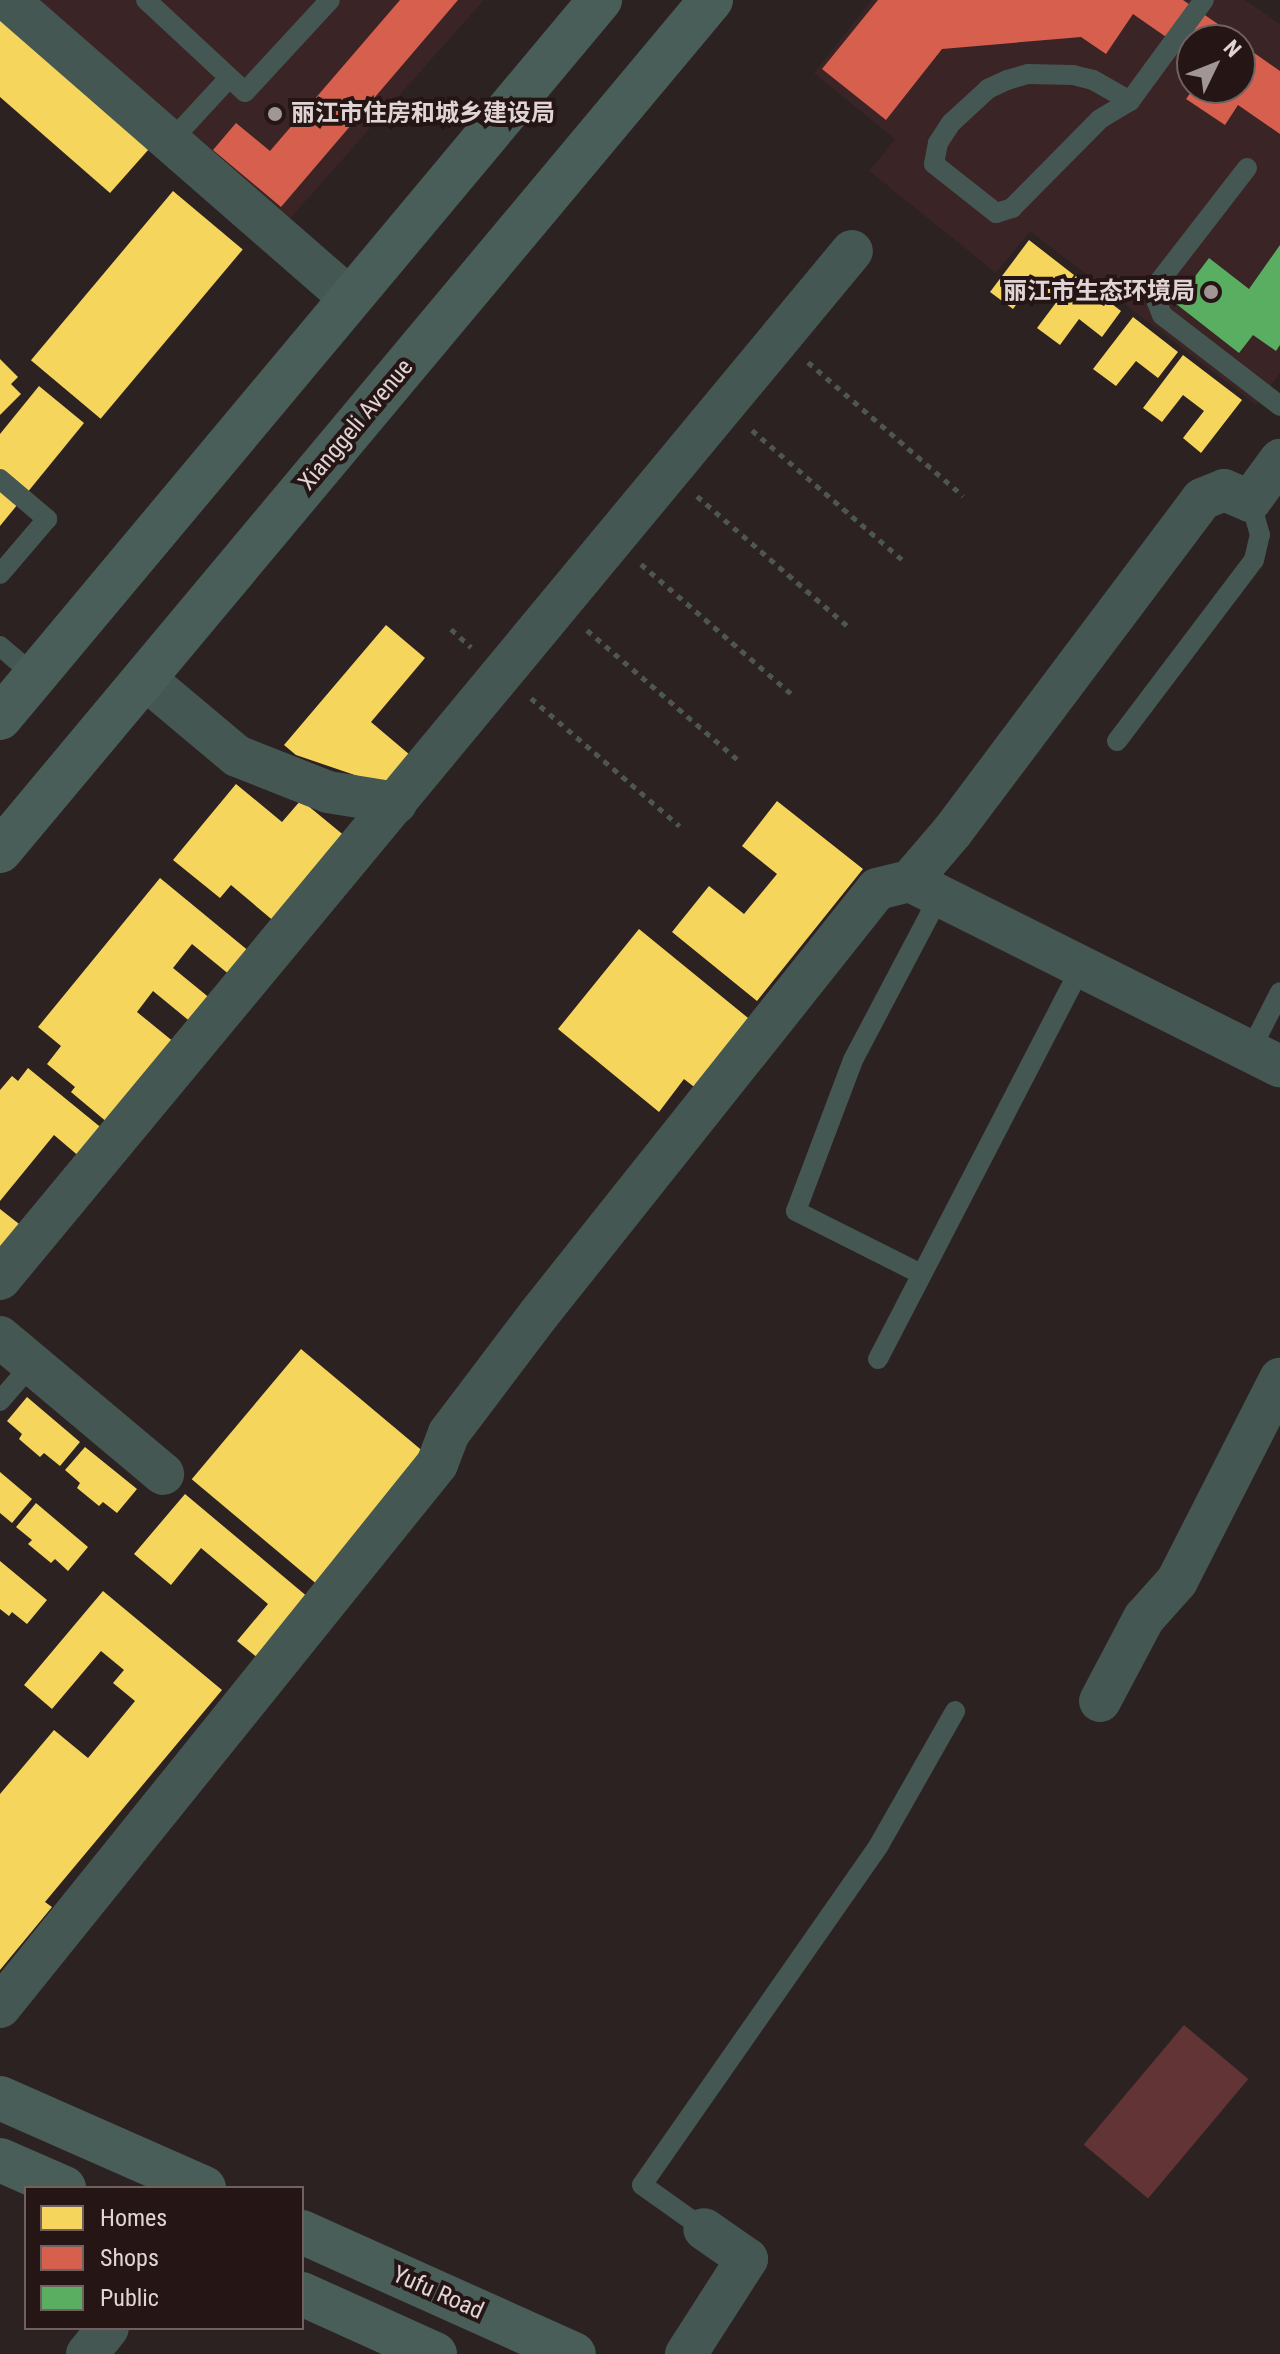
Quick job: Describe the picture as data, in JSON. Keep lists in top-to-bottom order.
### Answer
{
  "streets": {
    "main road": ["Xianggeli Avenue", "Yufu Road"]
  },
  "places": ["丽江市住房和城乡建设局", "丽江市生态环境局"],
  "legend": ["Homes", "Shops", "Public"],
  "north": "top right"
}
